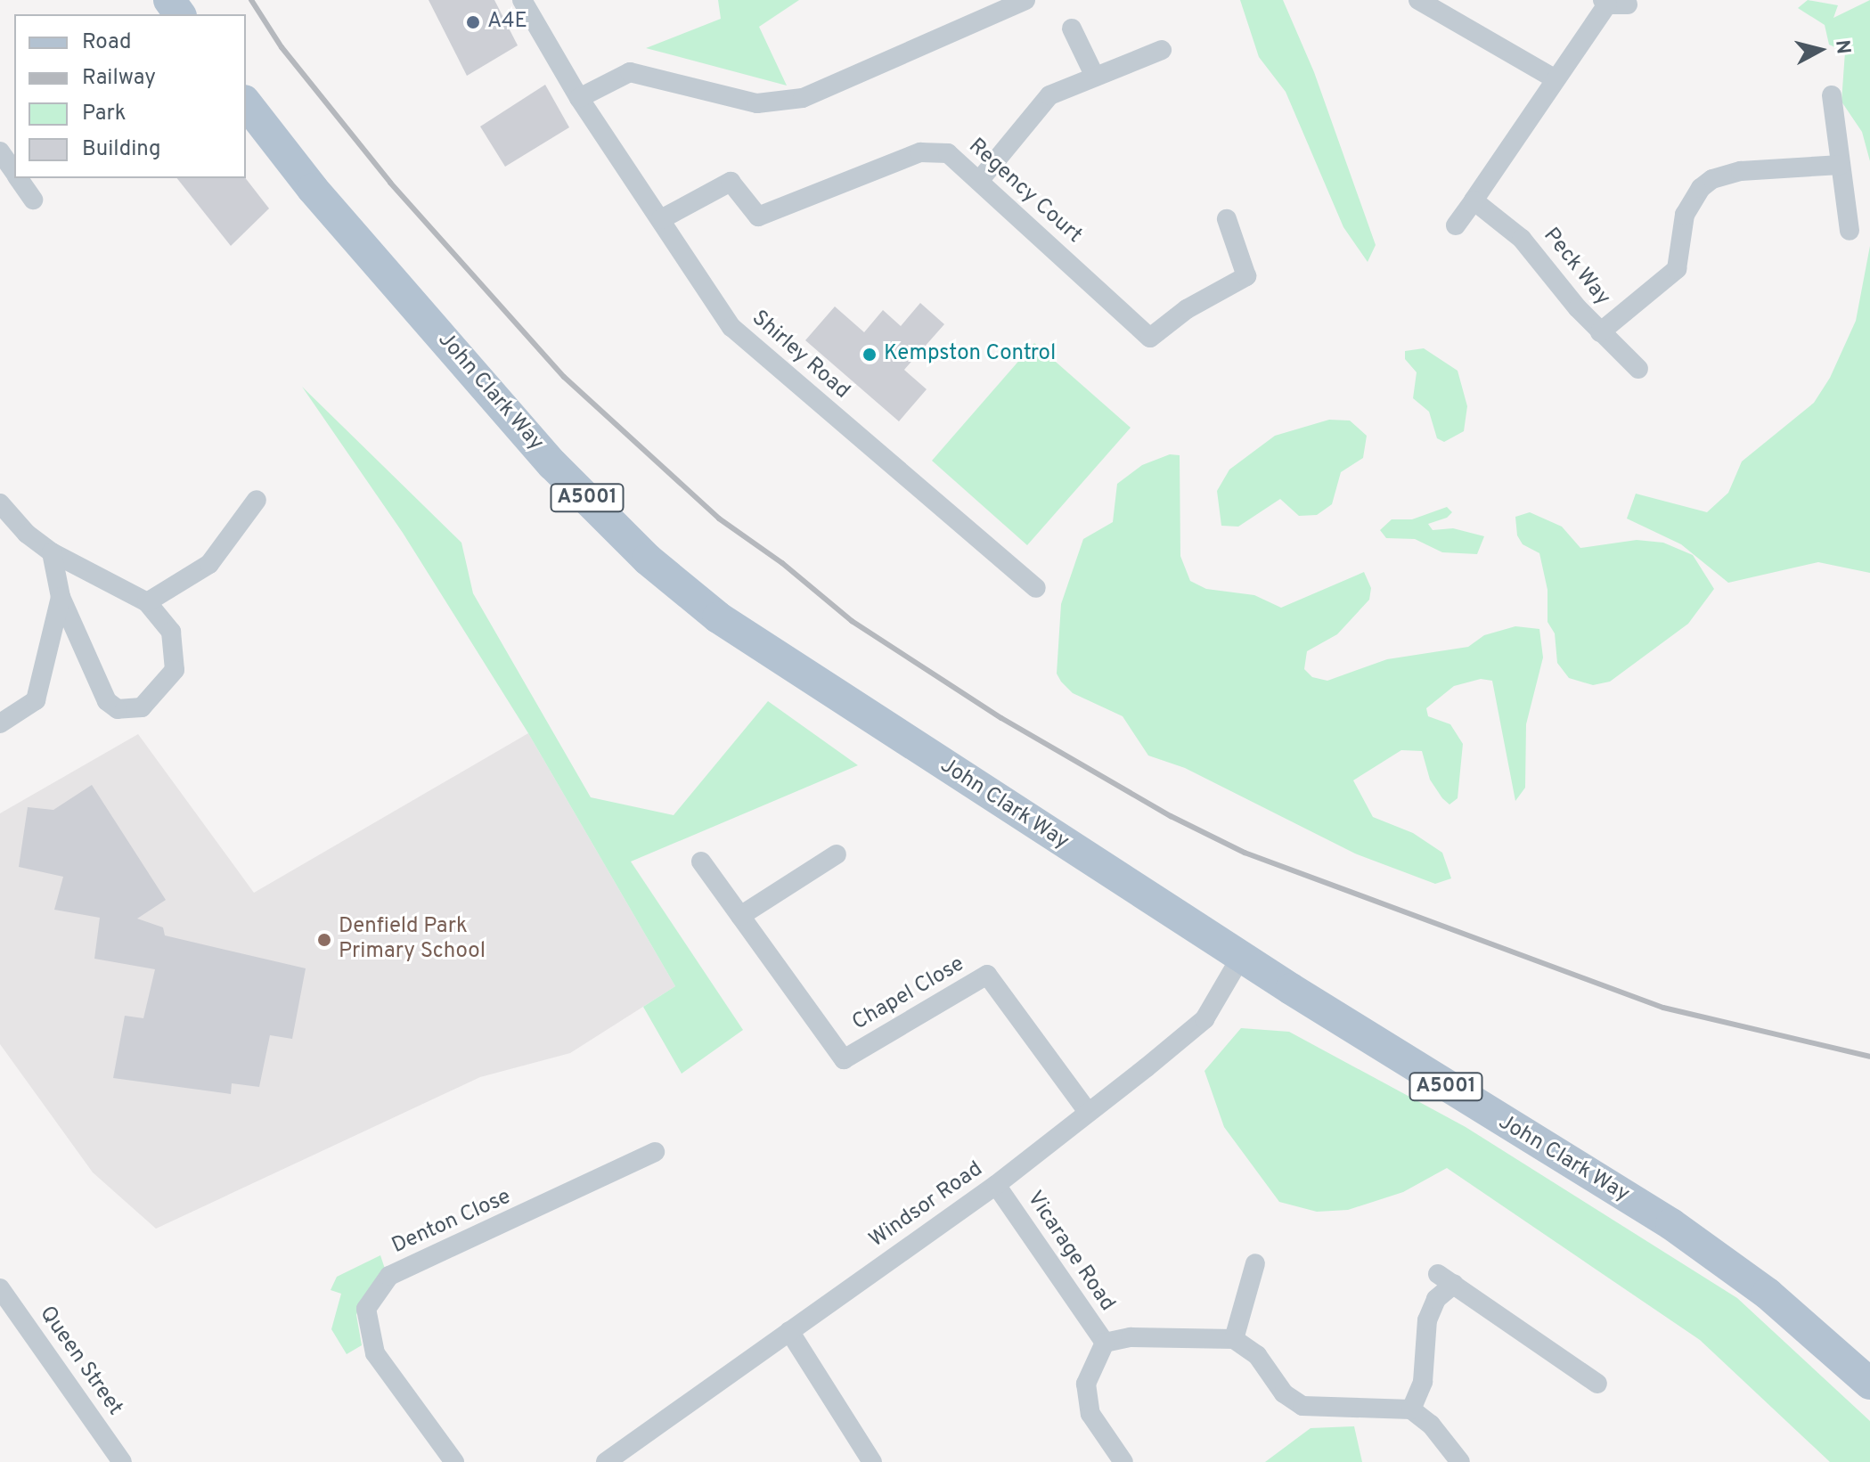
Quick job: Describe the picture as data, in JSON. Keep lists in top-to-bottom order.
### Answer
{
  "streets": {
    "main road": ["John Clark Way", "A5001"],
    "street": [
      "Regency Court",
      "Peck Way",
      "Shirley Road",
      "Chapel Close",
      "Windsor Road",
      "Denton Close",
      "Vicarage Road",
      "Queen Street"
    ]
  },
  "crossings": [
    ["Regency Court", "Shirley Road"],
    ["John Clark Way", "Windsor Road"],
    ["Chapel Close", "Windsor Road"],
    ["Windsor Road", "Vicarage Road"]
  ],
  "places": ["A4E", "Kempston Control", "Denfield Park Primary School"],
  "legend": [
    "Road",
    "Railway",
    "Park",
    "Building"
  ],
  "north": "right"
}
